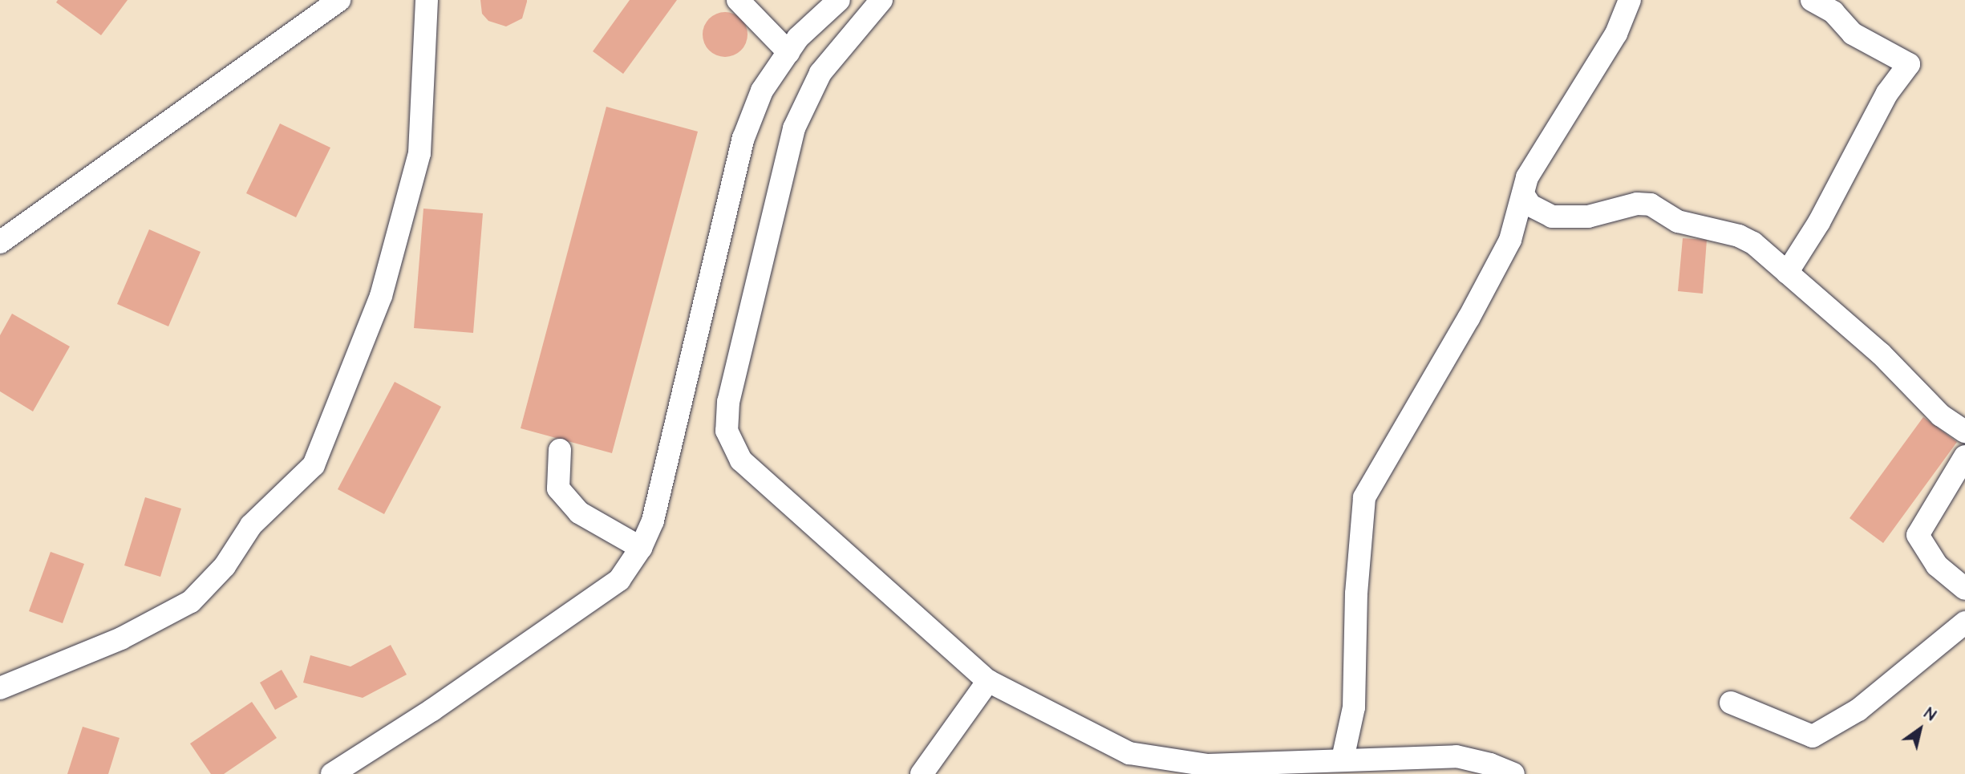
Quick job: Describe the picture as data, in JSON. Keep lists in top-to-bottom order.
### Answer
{
  "north": "top right"
}
